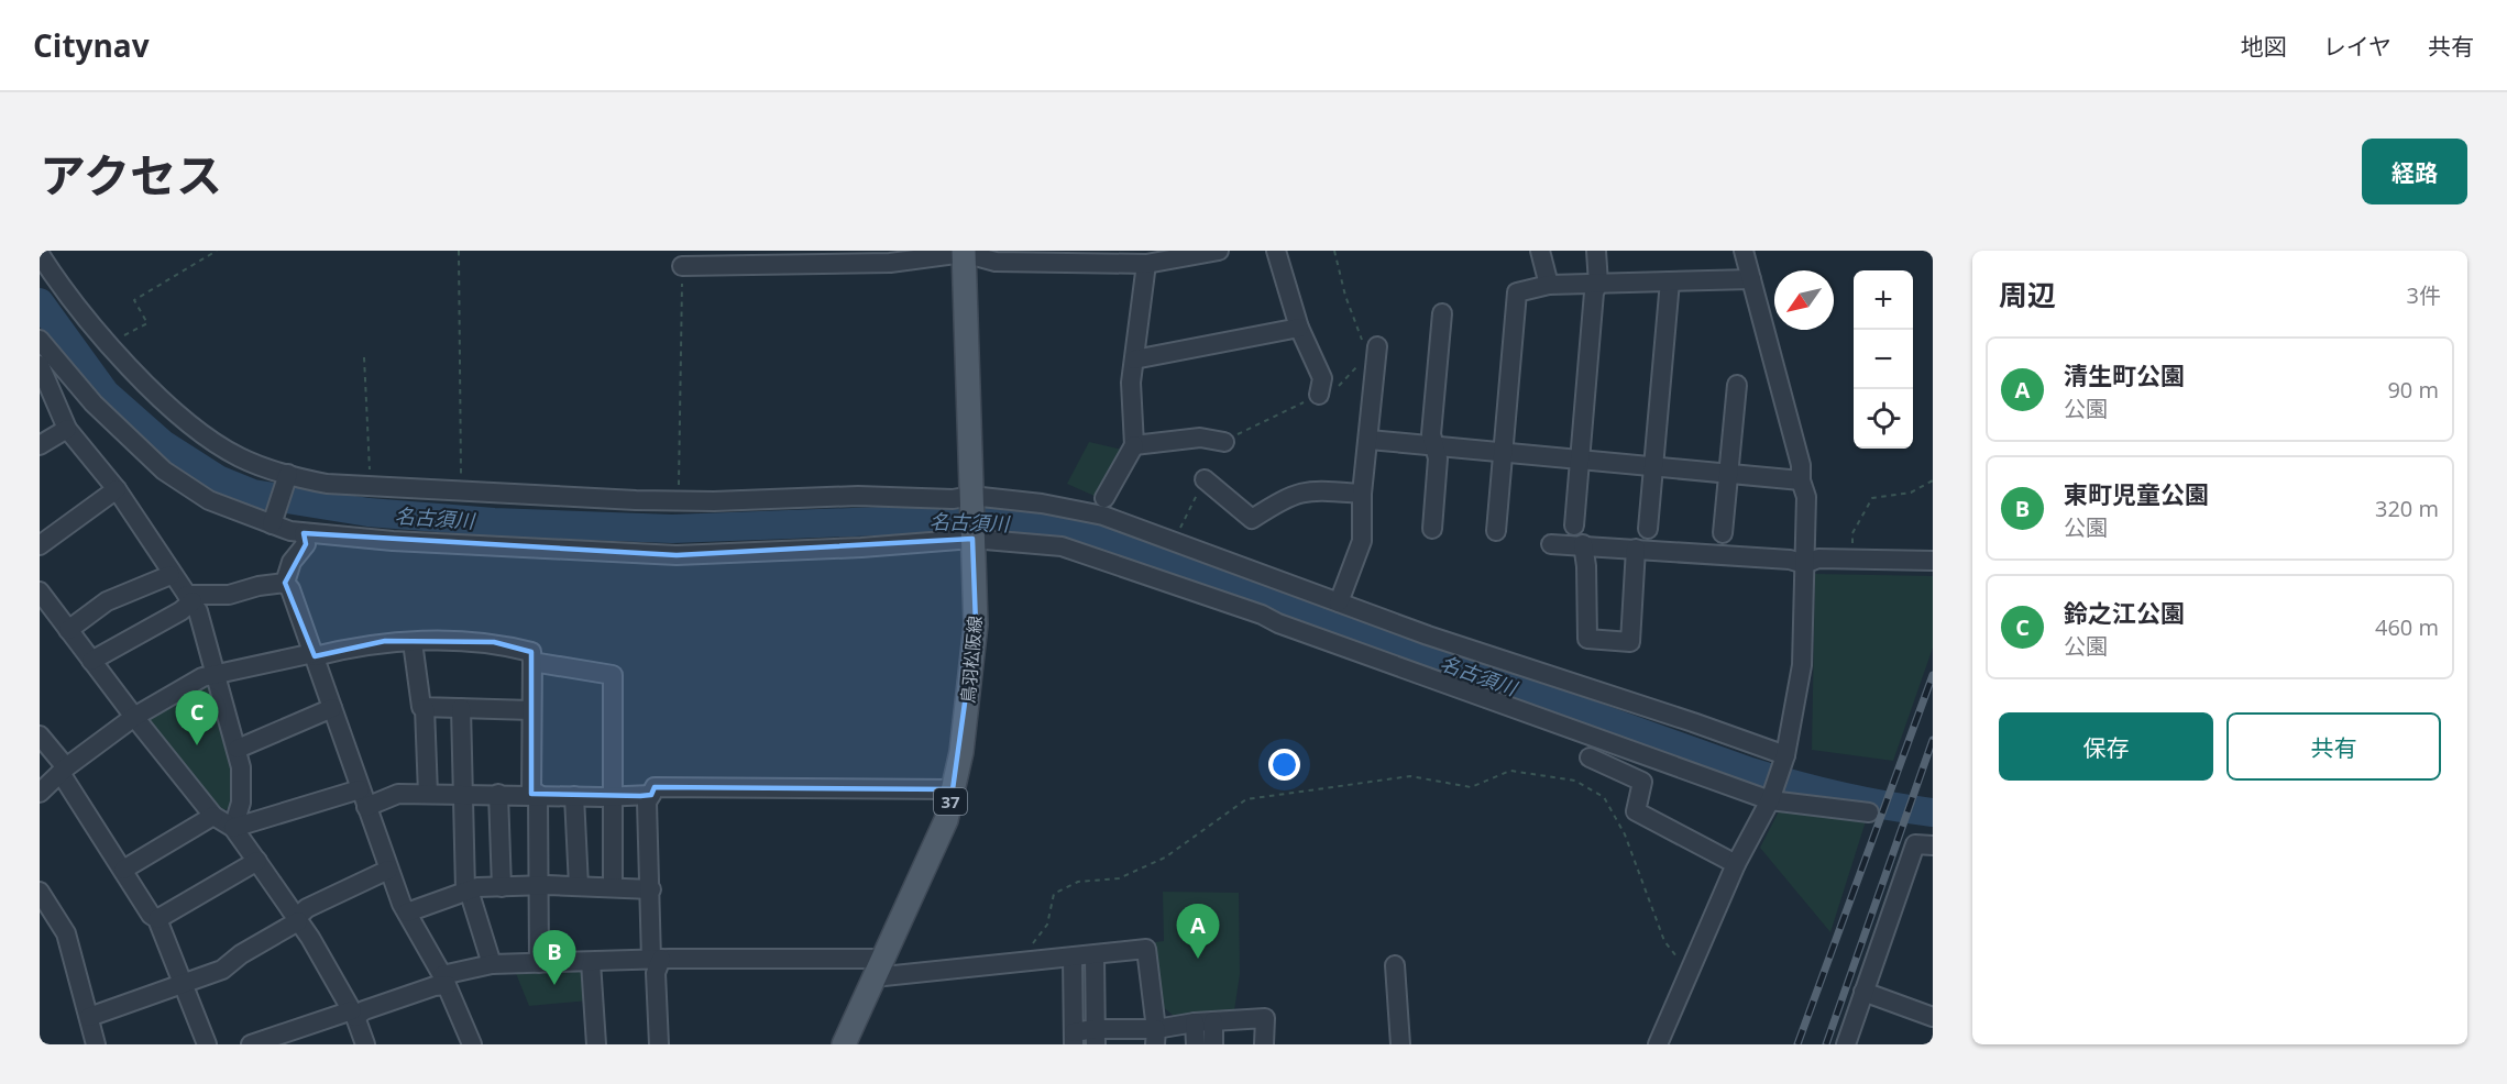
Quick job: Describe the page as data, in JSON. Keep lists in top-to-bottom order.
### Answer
{
  "streets": {
    "main road": ["鳥羽松阪線", "37"]
  },
  "water": ["名古須川"],
  "north": "bottom left",
  "page": {
    "header": "Citynav",
    "nav": ["地図", "レイヤ", "共有"],
    "title": "アクセス",
    "buttons": [
      "経路",
      ["保存", "共有"]
    ],
    "heading": ["周辺", "3件"],
    "map_buttons": ["+", "−"],
    "list": [
      {
        "mark": "A",
        "name": "清生町公園",
        "note": "公園",
        "value": "90 m"
      },
      {
        "mark": "B",
        "name": "東町児童公園",
        "note": "公園",
        "value": "320 m"
      },
      {
        "mark": "C",
        "name": "鈴之江公園",
        "note": "公園",
        "value": "460 m"
      }
    ],
    "pins": ["C", "A", "B"]
  }
}
